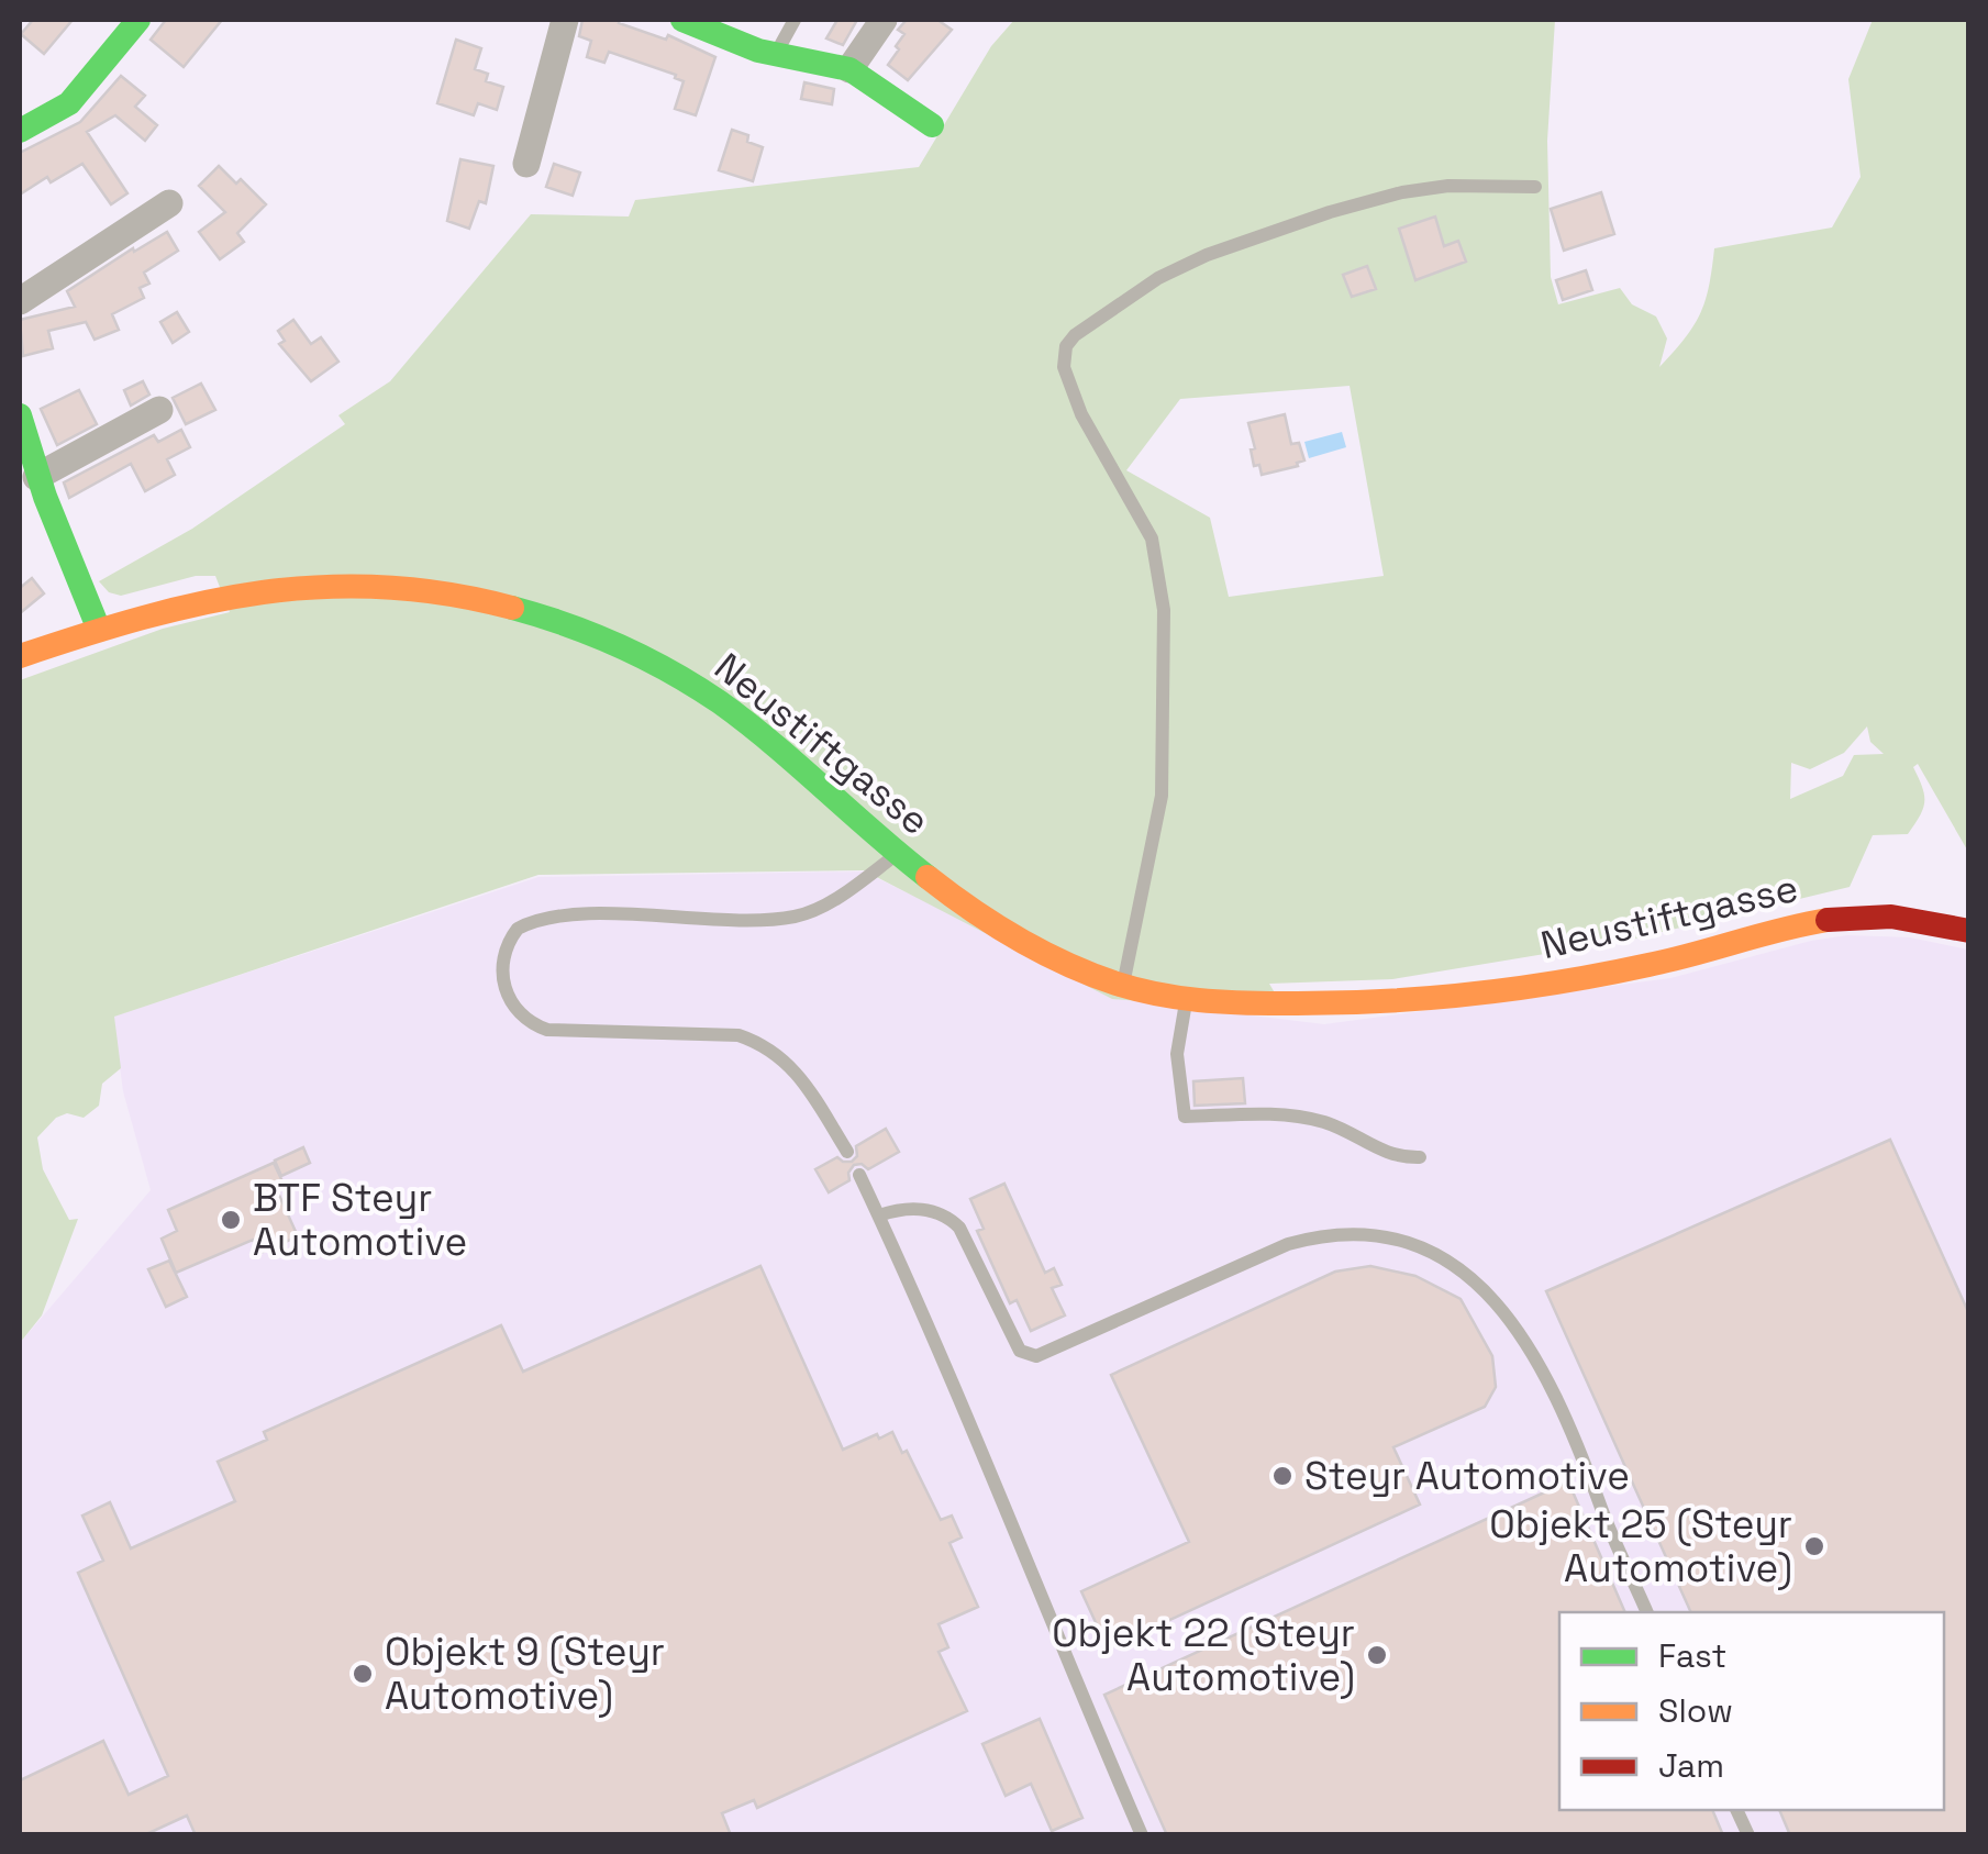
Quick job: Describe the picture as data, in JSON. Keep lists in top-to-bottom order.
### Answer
{
  "streets": {
    "street": ["Neustiftgasse"]
  },
  "places": [
    "BTF Steyr Automotive",
    "Steyr Automotive",
    "Objekt 25 (Steyr Automotive)",
    "Objekt 22 (Steyr Automotive)",
    "Objekt 9 (Steyr Automotive)"
  ],
  "legend": ["Fast", "Slow", "Jam"]
}
